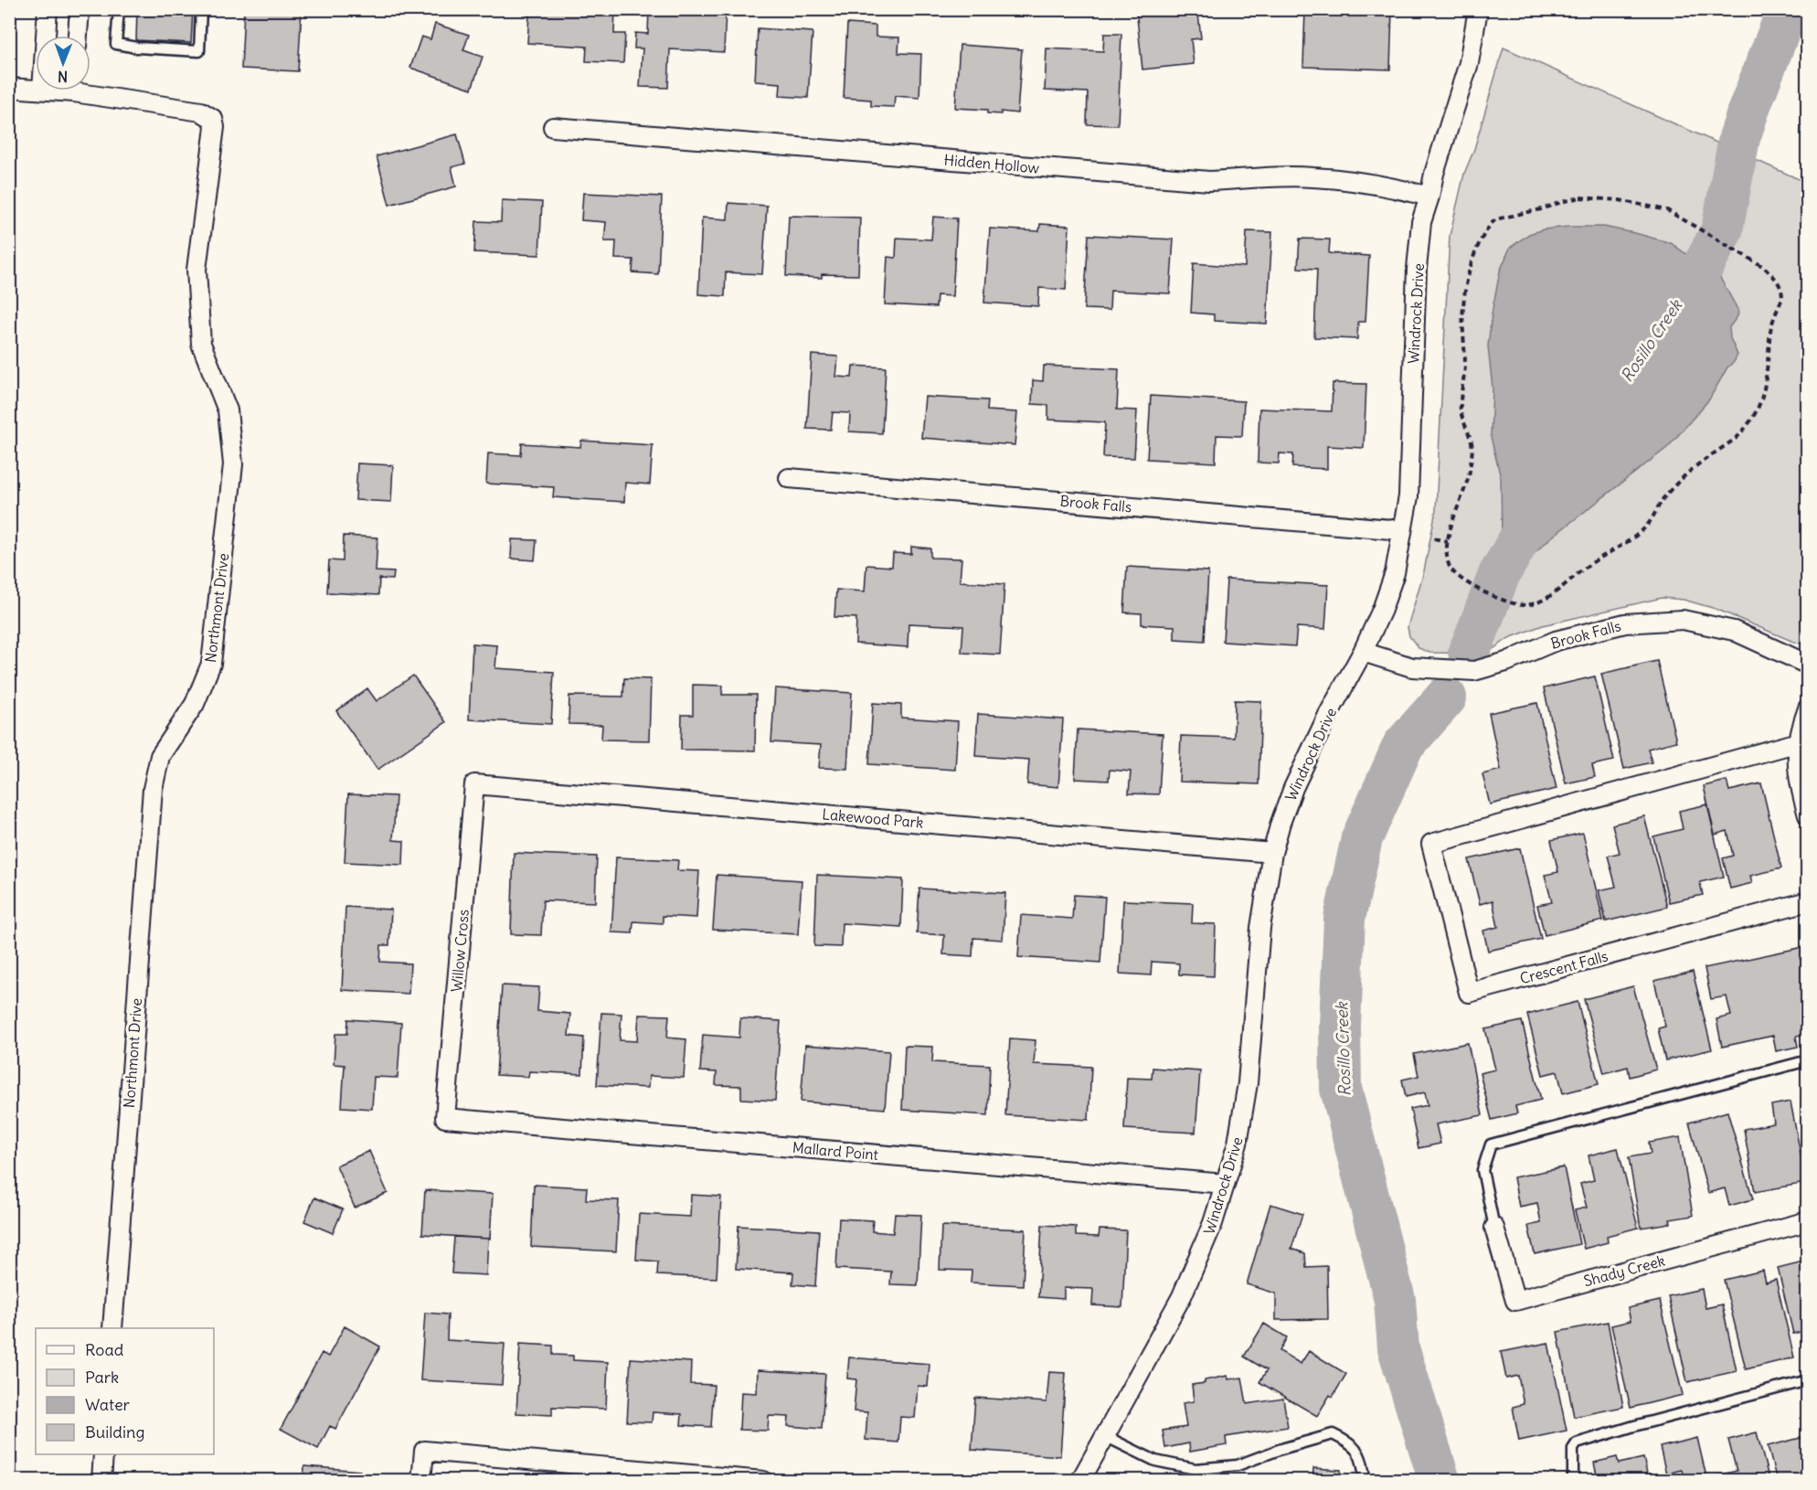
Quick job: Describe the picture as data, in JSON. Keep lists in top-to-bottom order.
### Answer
{
  "streets": {
    "street": [
      "Hidden Hollow",
      "Windrock Drive",
      "Brook Falls",
      "Northmont Drive",
      "Lakewood Park",
      "Willow Cross",
      "Crescent Falls",
      "Mallard Point",
      "Shady Creek"
    ]
  },
  "crossings": [
    ["Hidden Hollow", "Windrock Drive"],
    ["Windrock Drive", "Brook Falls"],
    ["Windrock Drive", "Lakewood Park"],
    ["Windrock Drive", "Mallard Point"],
    ["Lakewood Park", "Willow Cross"],
    ["Willow Cross", "Mallard Point"]
  ],
  "water": ["Rosillo Creek"],
  "legend": [
    "Road",
    "Park",
    "Water",
    "Building"
  ],
  "north": "bottom"
}
